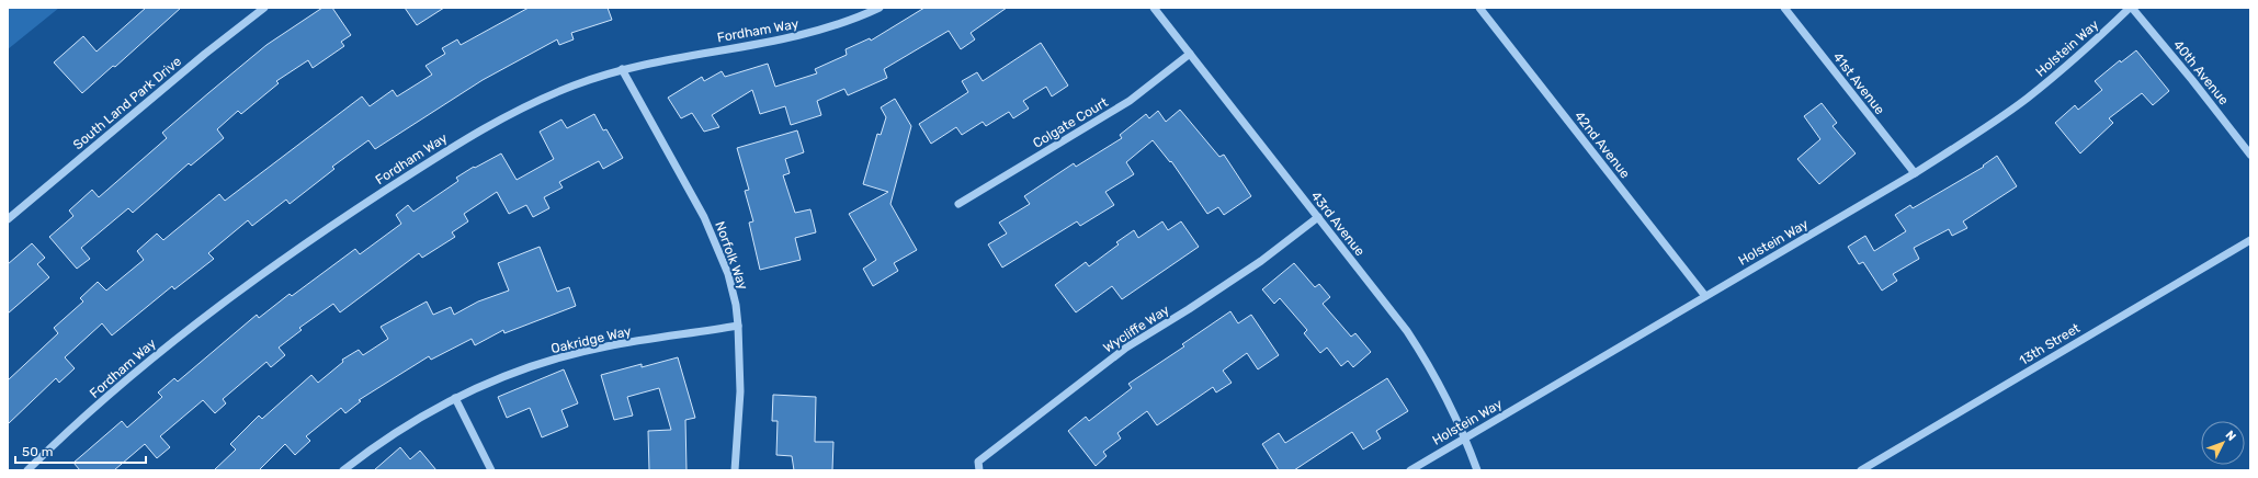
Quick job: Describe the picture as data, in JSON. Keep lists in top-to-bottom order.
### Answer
{
  "streets": {
    "street": [
      "Fordham Way",
      "Holstein Way",
      "40th Avenue",
      "41st Avenue",
      "South Land Park Drive",
      "Colgate Court",
      "42nd Avenue",
      "43rd Avenue",
      "Norfolk Way",
      "Wycliffe Way",
      "Oakridge Way",
      "13th Street"
    ]
  },
  "crossings": [
    ["Fordham Way", "Norfolk Way"],
    ["Holstein Way", "40th Avenue"],
    ["Holstein Way", "41st Avenue"],
    ["Holstein Way", "42nd Avenue"],
    ["Holstein Way", "43rd Avenue"],
    ["Colgate Court", "43rd Avenue"],
    ["43rd Avenue", "Wycliffe Way"],
    ["Norfolk Way", "Oakridge Way"]
  ],
  "scale_bar": "50 m",
  "north": "top right"
}
